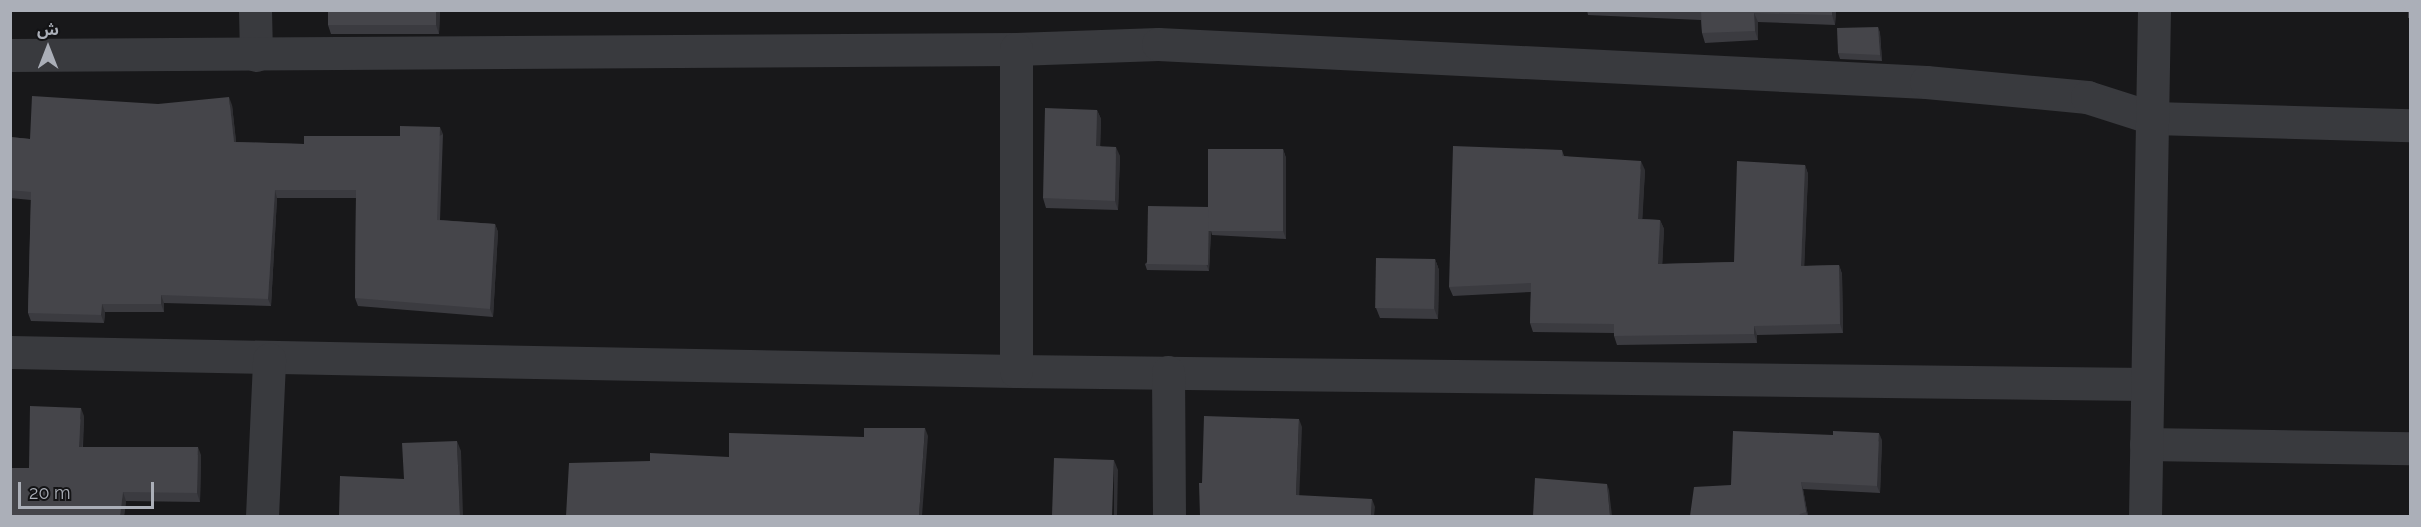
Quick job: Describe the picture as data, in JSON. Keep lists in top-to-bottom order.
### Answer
{
  "scale_bar": "20 m",
  "north": "top"
}
